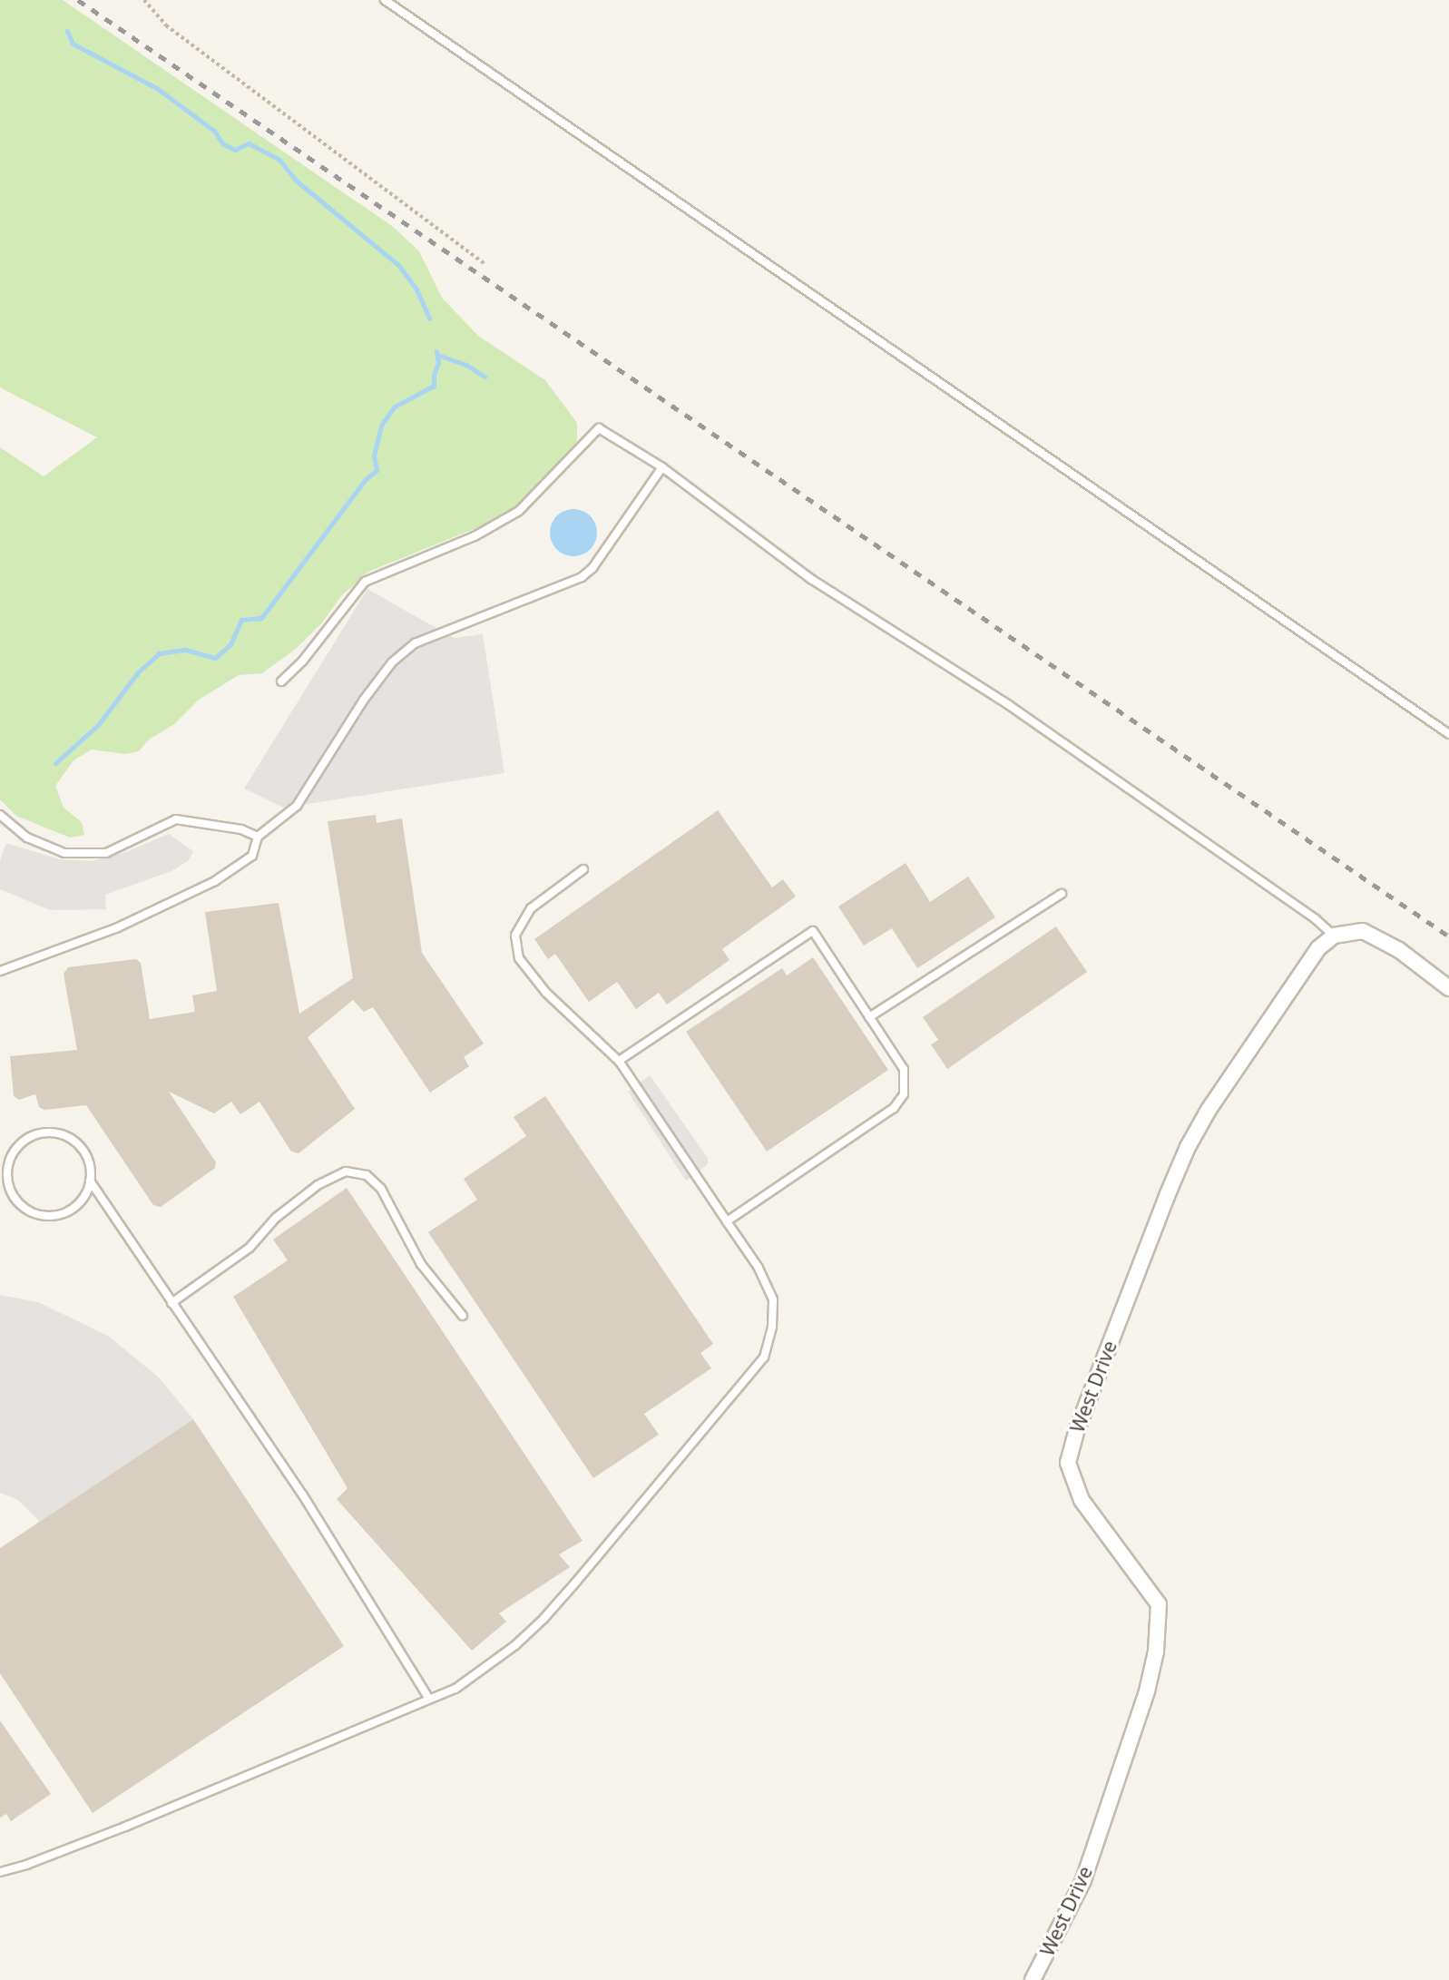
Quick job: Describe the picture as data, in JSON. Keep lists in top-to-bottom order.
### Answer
{
  "streets": {
    "street": ["West Drive"]
  }
}
